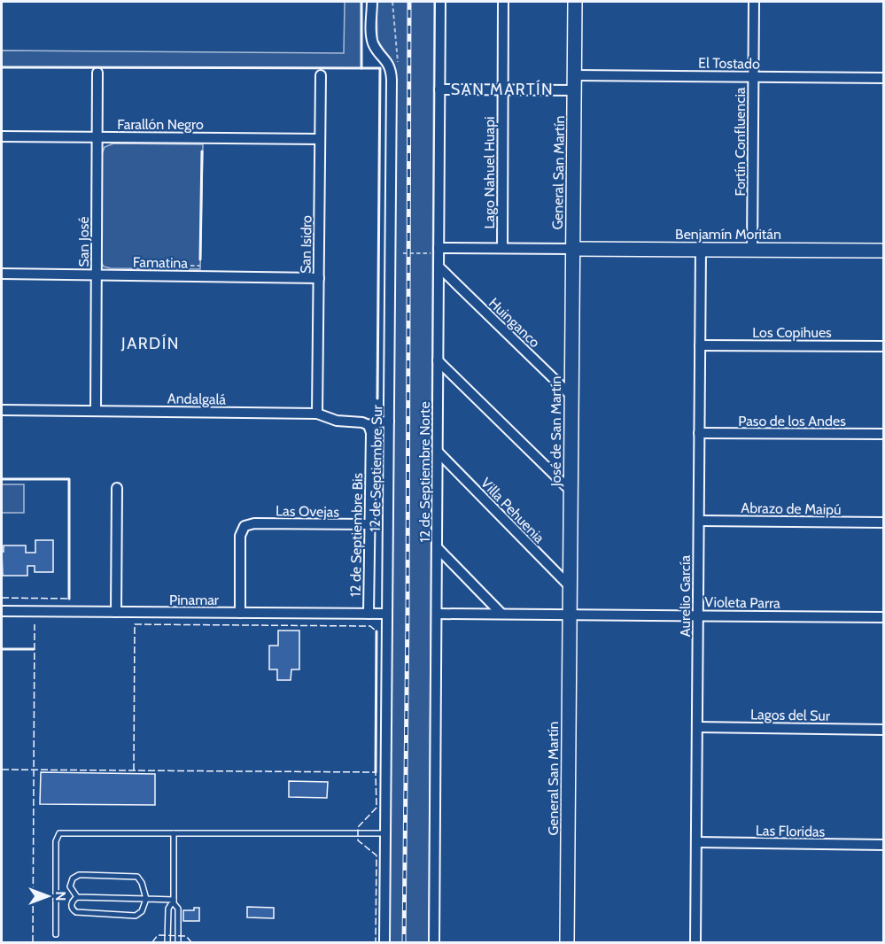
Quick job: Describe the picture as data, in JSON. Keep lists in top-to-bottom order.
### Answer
{
  "streets": {
    "main road": ["General San Martín", "Benjamín Moritán", "José de San Martín"],
    "street": [
      "El Tostado",
      "Farallón Negro",
      "Fortín Confluencia",
      "Lago Nahuel Huapi",
      "San José",
      "San Isidro",
      "Famatina",
      "Huinganco",
      "Los Copihues",
      "Andalgalá",
      "Paso de los Andes",
      "12 de Septiembre Sur",
      "12 de Septiembre Norte",
      "Abrazo de Maipú",
      "Villa Pehuenia",
      "Las Ovejas",
      "12 de Septiembre Bis",
      "Aurelio García",
      "Pinamar",
      "Violeta Parra",
      "Lagos del Sur",
      "Las Floridas"
    ]
  },
  "crossings": [
    ["El Tostado", "Fortín Confluencia"],
    ["El Tostado", "General San Martín"],
    ["Farallón Negro", "San José"],
    ["Farallón Negro", "San Isidro"],
    ["Fortín Confluencia", "Benjamín Moritán"],
    ["General San Martín", "Benjamín Moritán"],
    ["General San Martín", "José de San Martín"],
    ["General San Martín", "Violeta Parra"],
    ["Benjamín Moritán", "José de San Martín"],
    ["Benjamín Moritán", "Aurelio García"],
    ["San José", "Famatina"],
    ["San José", "Andalgalá"],
    ["San Isidro", "Famatina"],
    ["San Isidro", "Andalgalá"],
    ["Huinganco", "José de San Martín"],
    ["Huinganco", "12 de Septiembre Norte"],
    ["Los Copihues", "Aurelio García"],
    ["Andalgalá", "12 de Septiembre Sur"],
    ["Andalgalá", "12 de Septiembre Bis"],
    ["Paso de los Andes", "Aurelio García"],
    ["José de San Martín", "Villa Pehuenia"],
    ["José de San Martín", "Violeta Parra"],
    ["12 de Septiembre Sur", "Pinamar"],
    ["12 de Septiembre Norte", "Villa Pehuenia"],
    ["Abrazo de Maipú", "Aurelio García"],
    ["Las Ovejas", "12 de Septiembre Bis"],
    ["Las Ovejas", "Pinamar"],
    ["12 de Septiembre Bis", "Pinamar"],
    ["Aurelio García", "Violeta Parra"],
    ["Aurelio García", "Lagos del Sur"],
    ["Aurelio García", "Las Floridas"]
  ],
  "districts": ["SAN MARTÍN", "JARDÍN"],
  "north": "right"
}
